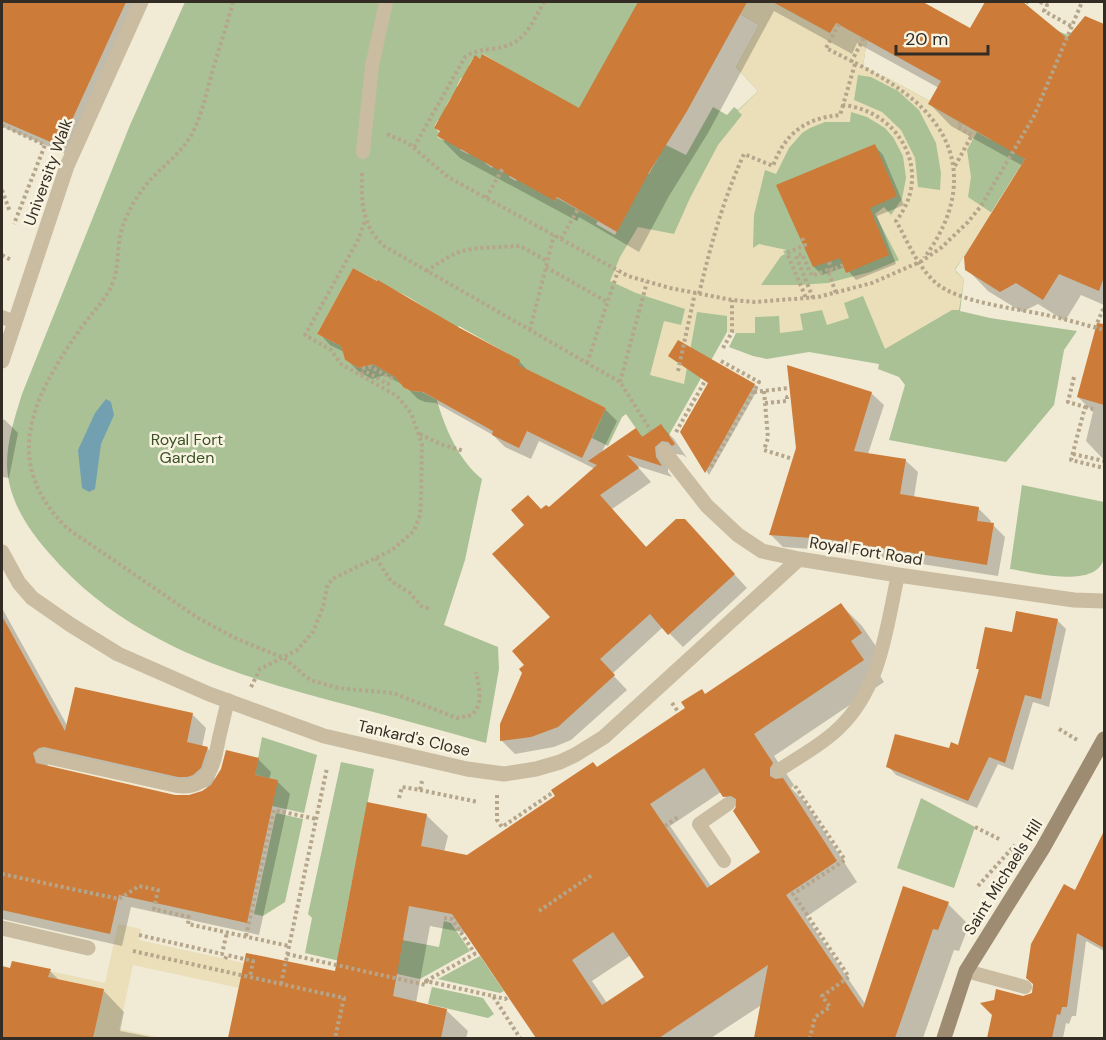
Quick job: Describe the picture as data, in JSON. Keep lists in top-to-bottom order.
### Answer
{
  "streets": {
    "street": [
      "University Walk",
      "Royal Fort Road",
      "Tankard's Close",
      "Saint Michaels Hill"
    ]
  },
  "crossings": [
    ["Royal Fort Road", "Tankard's Close"]
  ],
  "parks": ["Royal Fort Garden"],
  "scale_bar": "20 m"
}
